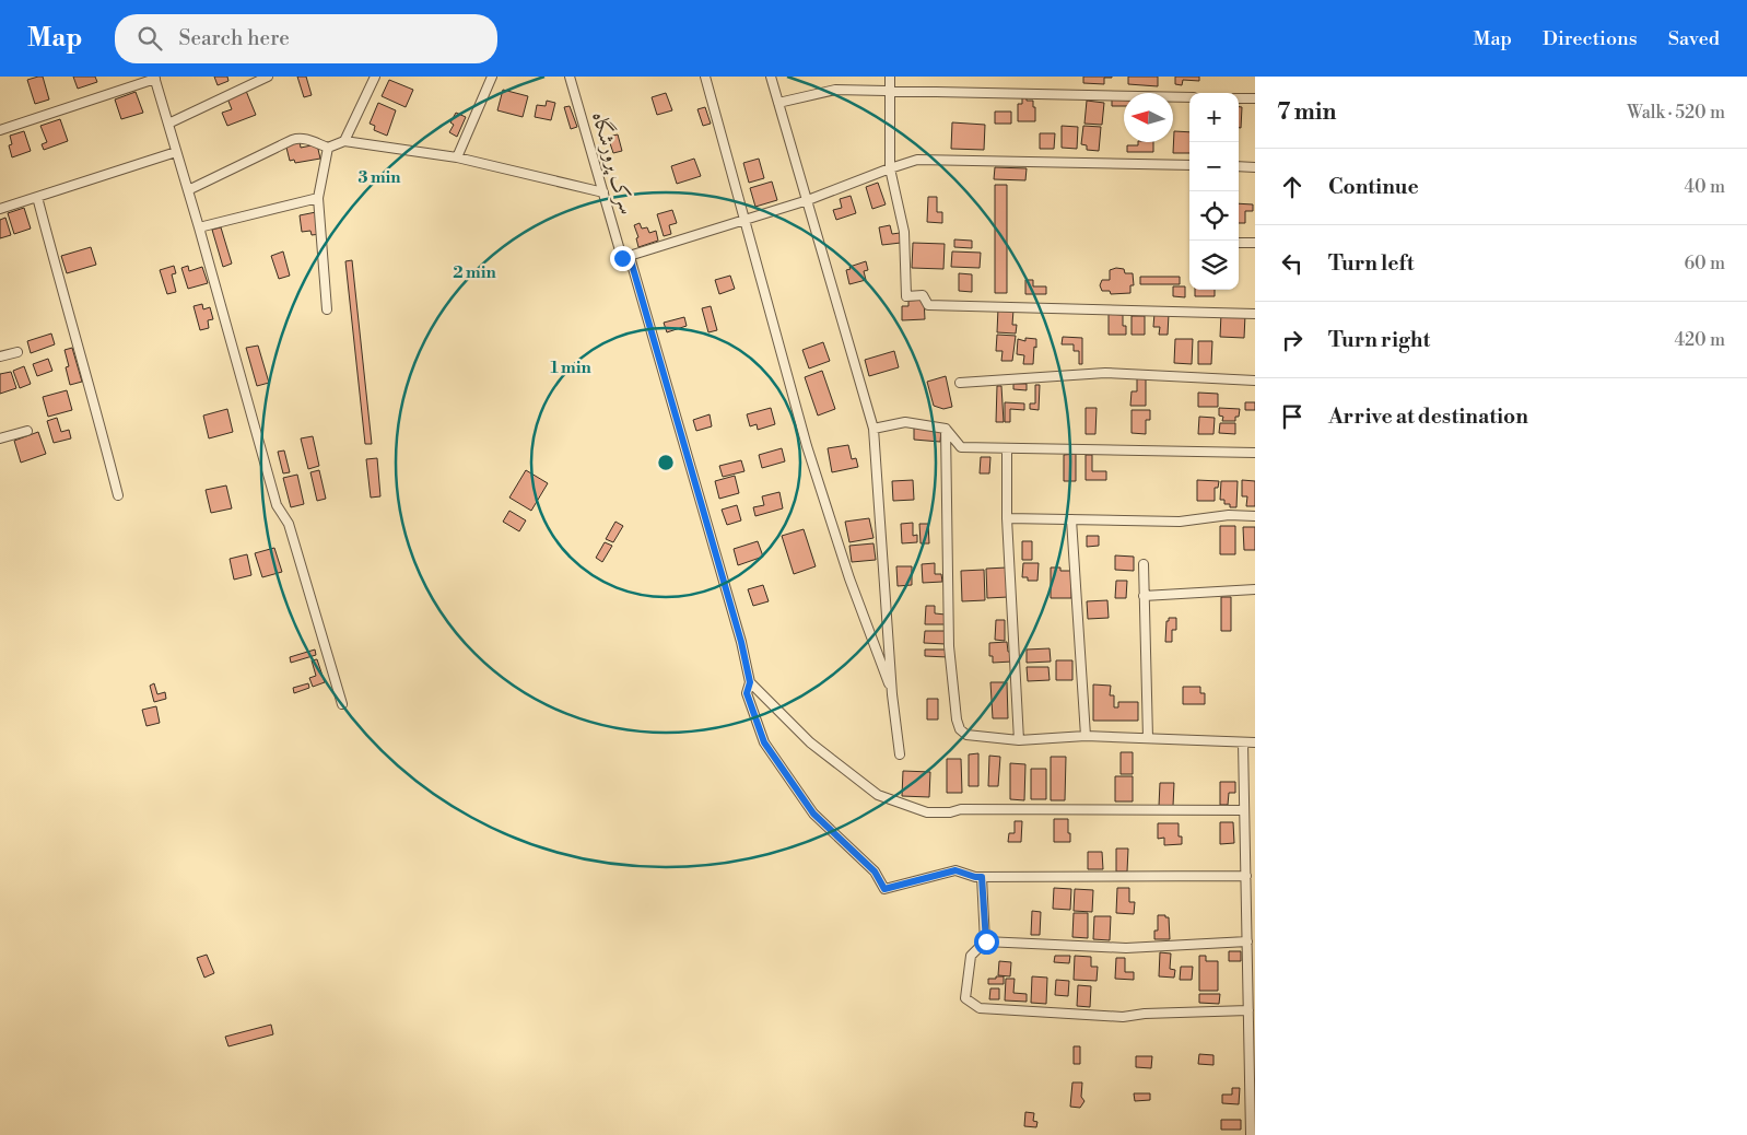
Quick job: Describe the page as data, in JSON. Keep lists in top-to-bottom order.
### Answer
{
  "streets": {
    "street": ["سرک پرورشگاه"]
  },
  "north": "left",
  "page": {
    "header": "Map",
    "search": "Search here",
    "nav": ["Map", "Directions", "Saved"],
    "heading": ["7 min", "Walk · 520 m"],
    "map_buttons": ["+", "−"],
    "list": [
      ["Continue", "40 m"],
      ["Turn left", "60 m"],
      ["Turn right", "420 m"],
      "Arrive at destination"
    ]
  },
  "rings": ["3 min", "2 min", "1 min"]
}
